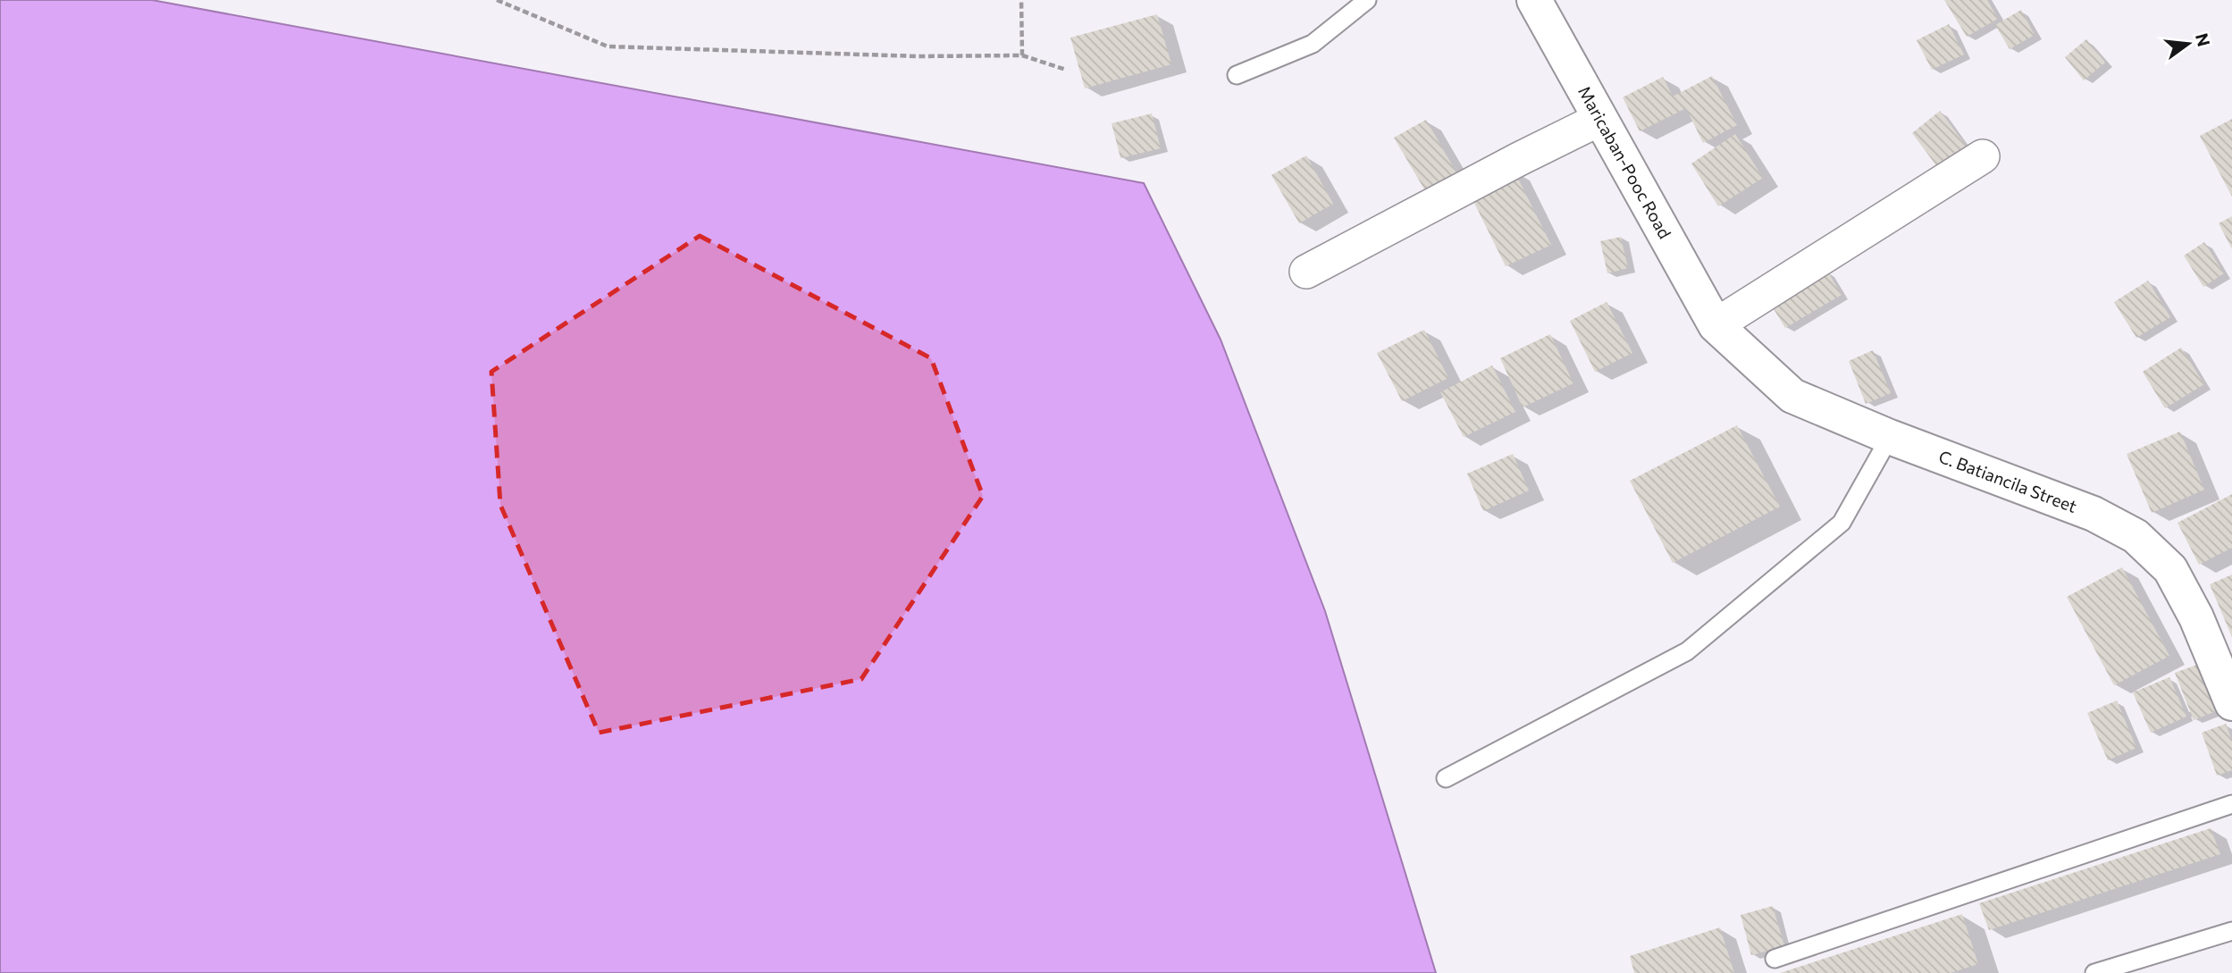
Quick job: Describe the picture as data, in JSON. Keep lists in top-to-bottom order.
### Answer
{
  "streets": {
    "street": ["Maricaban-Pooc Road", "C. Batiancila Street"]
  },
  "crossings": [
    ["Maricaban-Pooc Road", "C. Batiancila Street"]
  ],
  "north": "right"
}
